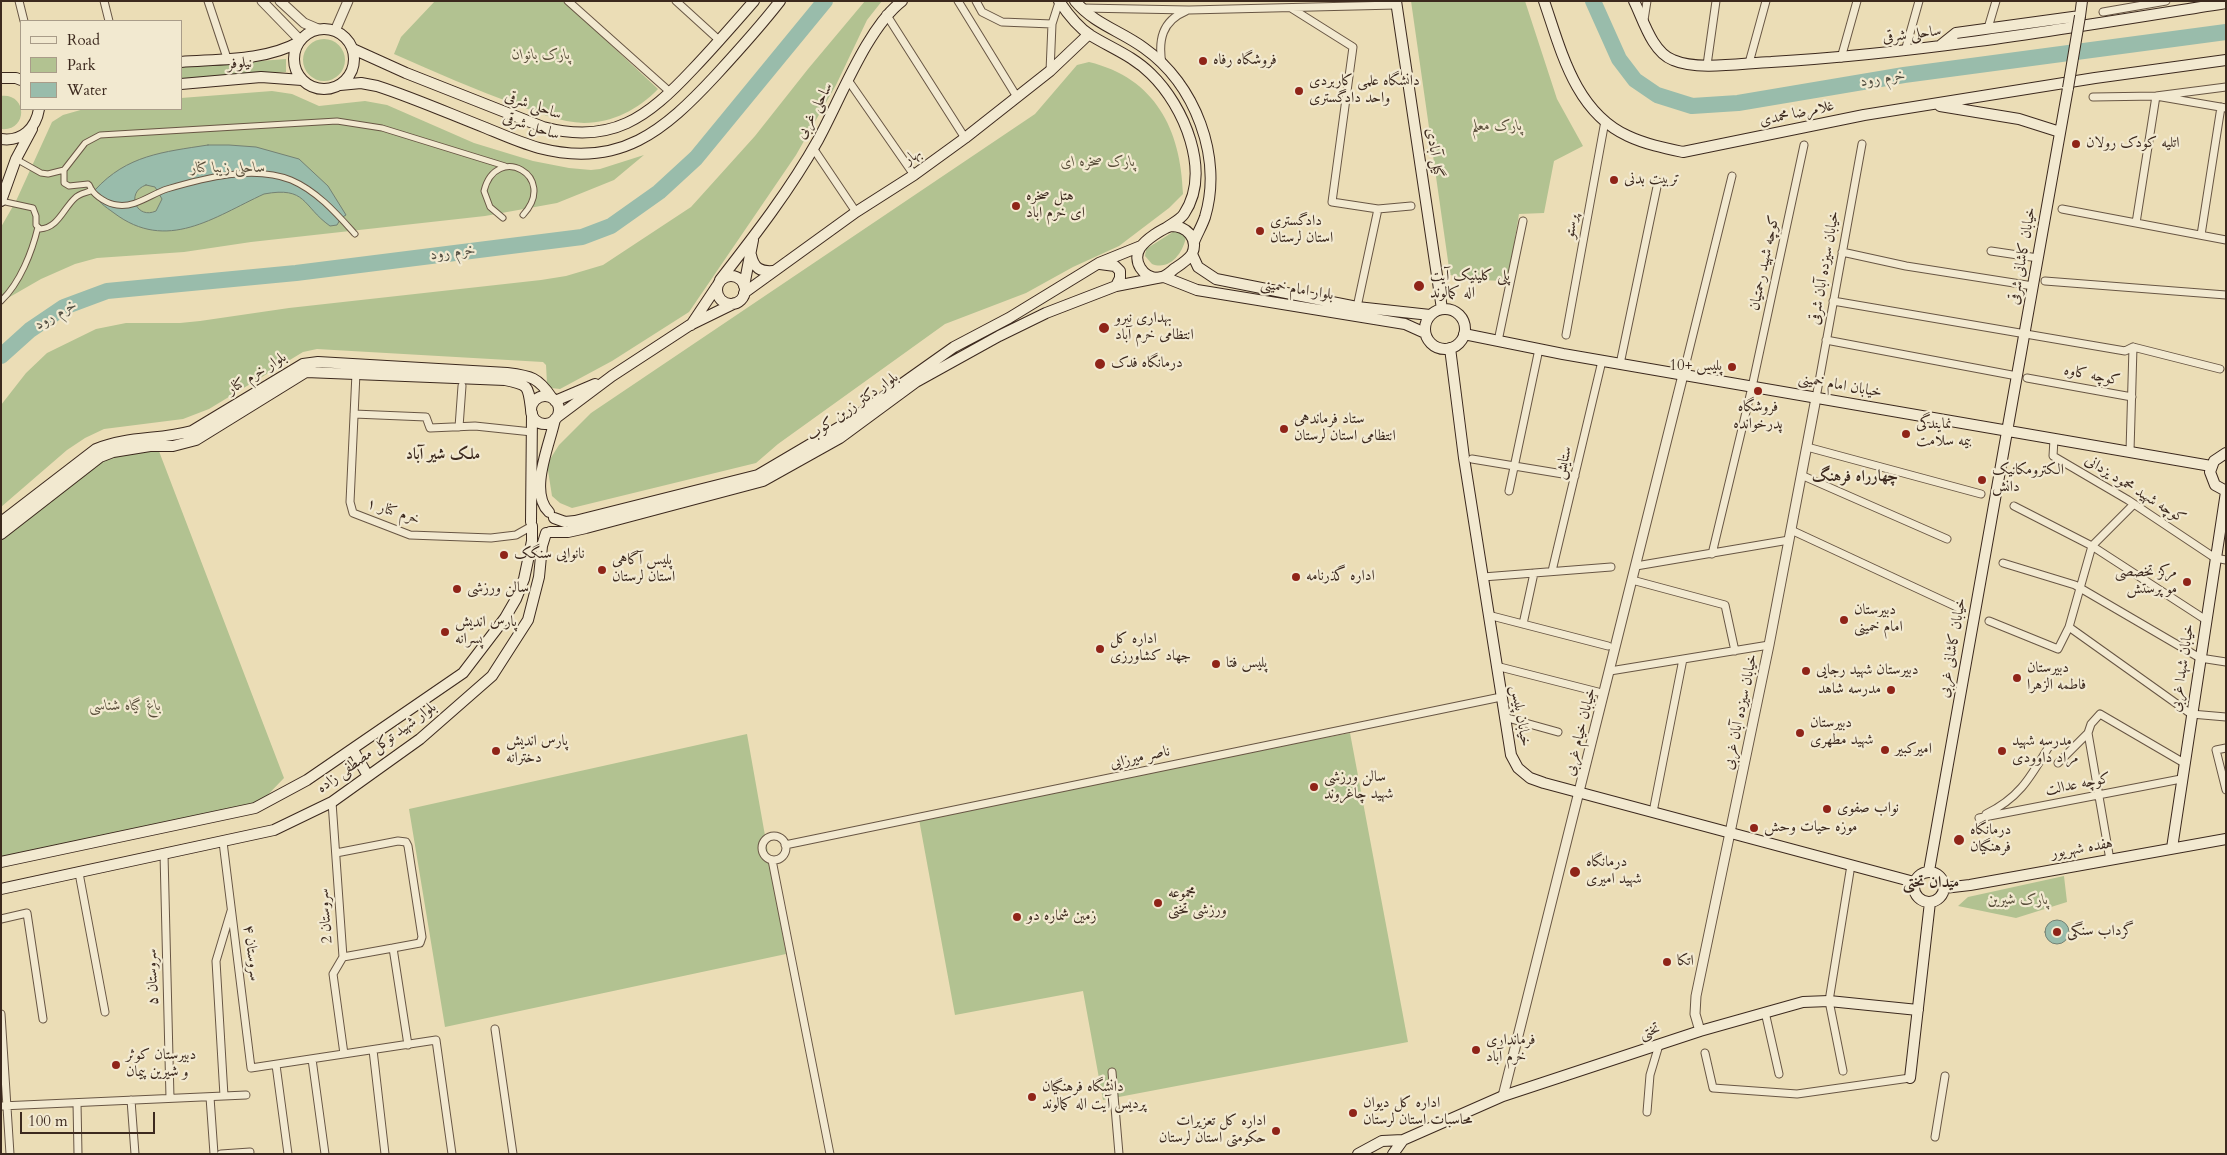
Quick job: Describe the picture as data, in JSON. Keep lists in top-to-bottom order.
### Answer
{
  "streets": {
    "main road": [
      "ساحلی شرقی",
      "نیلوفر",
      "ساحلی غربی",
      "غلامرضا محمدی",
      "ساحل شرقی",
      "گیل آبادی",
      "بهار",
      "خیابان کاشانی شرقی",
      "بلوار امام خمینی",
      "بلوار خرم کنار",
      "خیابان امام خمینی",
      "بلوار دکتر زرین کوب",
      "خیابان کاشانی غربی",
      "خیابان شهدا غربی",
      "خیابان پلیس",
      "بلوار شهید توکل مصطفی زاده",
      "هفده شهریور",
      "تختی"
    ],
    "street": [
      "پرستو",
      "کوچه شهید رحمتیان",
      "خیابان سیزده آبان شرقی",
      "کوچه کاوه",
      "ستایش",
      "کوچه شهید محمود یزدانی",
      "خرم کنار ۱",
      "خیابان سیزده آبان غربی",
      "خیابان خیام غربی",
      "ناصر میرزایی",
      "کوچه عدالت",
      "سروستان 2",
      "سروستان ۴",
      "سروستان ۵"
    ]
  },
  "crossings": [
    ["ساحلی شرقی", "نیلوفر"],
    ["ساحلی شرقی", "ساحل شرقی"],
    ["نیلوفر", "ساحل شرقی"],
    ["ساحلی غربی", "بهار"],
    ["غلامرضا محمدی", "پرستو"],
    ["گیل آبادی", "بلوار امام خمینی"],
    ["گیل آبادی", "خیابان امام خمینی"],
    ["گیل آبادی", "خیابان پلیس"],
    ["خیابان کاشانی شرقی", "خیابان امام خمینی"],
    ["خیابان کاشانی شرقی", "خیابان کاشانی غربی"],
    ["کوچه شهید رحمتیان", "خیابان امام خمینی"],
    ["خیابان سیزده آبان شرقی", "خیابان امام خمینی"],
    ["خیابان سیزده آبان شرقی", "خیابان سیزده آبان غربی"],
    ["بلوار امام خمینی", "خیابان امام خمینی"],
    ["بلوار امام خمینی", "بلوار دکتر زرین کوب"],
    ["بلوار امام خمینی", "خیابان پلیس"],
    ["بلوار خرم کنار", "خرم کنار ۱"],
    ["بلوار خرم کنار", "بلوار شهید توکل مصطفی زاده"],
    ["خیابان امام خمینی", "ستایش"],
    ["خیابان امام خمینی", "کوچه شهید محمود یزدانی"],
    ["خیابان امام خمینی", "خیابان کاشانی غربی"],
    ["خیابان امام خمینی", "خیابان سیزده آبان غربی"],
    ["خیابان امام خمینی", "خیابان پلیس"],
    ["خیابان امام خمینی", "خیابان خیام غربی"],
    ["بلوار دکتر زرین کوب", "خرم کنار ۱"],
    ["بلوار دکتر زرین کوب", "بلوار شهید توکل مصطفی زاده"],
    ["کوچه شهید محمود یزدانی", "خیابان شهدا غربی"],
    ["خرم کنار ۱", "بلوار شهید توکل مصطفی زاده"],
    ["خیابان کاشانی غربی", "خیابان پلیس"],
    ["خیابان کاشانی غربی", "هفده شهریور"],
    ["خیابان شهدا غربی", "کوچه عدالت"],
    ["خیابان شهدا غربی", "هفده شهریور"],
    ["خیابان سیزده آبان غربی", "خیابان پلیس"],
    ["خیابان سیزده آبان غربی", "تختی"],
    ["خیابان پلیس", "خیابان خیام غربی"],
    ["خیابان پلیس", "ناصر میرزایی"],
    ["خیابان پلیس", "هفده شهریور"],
    ["خیابان خیام غربی", "تختی"],
    ["بلوار شهید توکل مصطفی زاده", "سروستان 2"],
    ["بلوار شهید توکل مصطفی زاده", "سروستان ۴"],
    ["بلوار شهید توکل مصطفی زاده", "سروستان ۵"]
  ],
  "districts": ["ملک شیر آباد", "چهارراه فرهنگ", "میدان تختی"],
  "water": ["خرم رود"],
  "parks": [
    "پارک بانوان",
    "پارک معلم",
    "پارک صخره ای",
    "ساحلی زیبا کنار",
    "باغ گیاه شناسی",
    "پارک شیرین"
  ],
  "places": [
    "فروشگاه رفاه",
    "دانشگاه علمی کاربردی واحد دادگستری",
    "اتلیه کودک رولان",
    "تربیت بدنی",
    "هتل صخره ای خرم اباد",
    "دادگستری استان لرستان",
    "پلی کلینیک آیت اله کمالوند",
    "بهداری نیرو انتظامی خرم آباد",
    "درمانگاه فدک",
    "پلیس +10",
    "فروشگاه پدرخوانده",
    "ستاد فرماندهی انتظامی استان لرستان",
    "نمایندگی بیمه سلامت",
    "الکترومکانیک دانش",
    "نانوایی سنگک",
    "پلیس آگاهی استان لرستان",
    "اداره گذرنامه",
    "مرکز تخصصی مو پرستش",
    "سالن ورزشی",
    "دبیرستان امام خمینی",
    "پارس اندیش پسرانه",
    "اداره کل جهاد کشاورزی",
    "پلیس فتا",
    "دبیرستان شهید رجایی",
    "دبیرستان فاطمه الزهرا",
    "مدرسه شاهد",
    "دبیرستان شهید مطهری",
    "امیرکبیر",
    "پارس اندیش دخترانه",
    "مدرسه شهید مراد داوودی",
    "سالن ورزشی شهید چاغروند",
    "نواب صفوی",
    "موزه حیات وحش",
    "درمانگاه فرهنگیان",
    "درمانگاه شهید امیری",
    "مجموعه ورزشی تختی",
    "زمین شماره دو",
    "گرداب سنگی",
    "اتکا",
    "فرمانداری خرم آباد",
    "دبیرستان کوثر و شیرین پیمان",
    "دانشگاه فرهنگیان پردیس آیت اله کمالوند",
    "اداره کل دیوان محاسبات استان لرستان",
    "اداره کل تعزیرات حکومتی استان لرستان"
  ],
  "legend": ["Road", "Park", "Water"],
  "scale_bar": "100 m"
}
